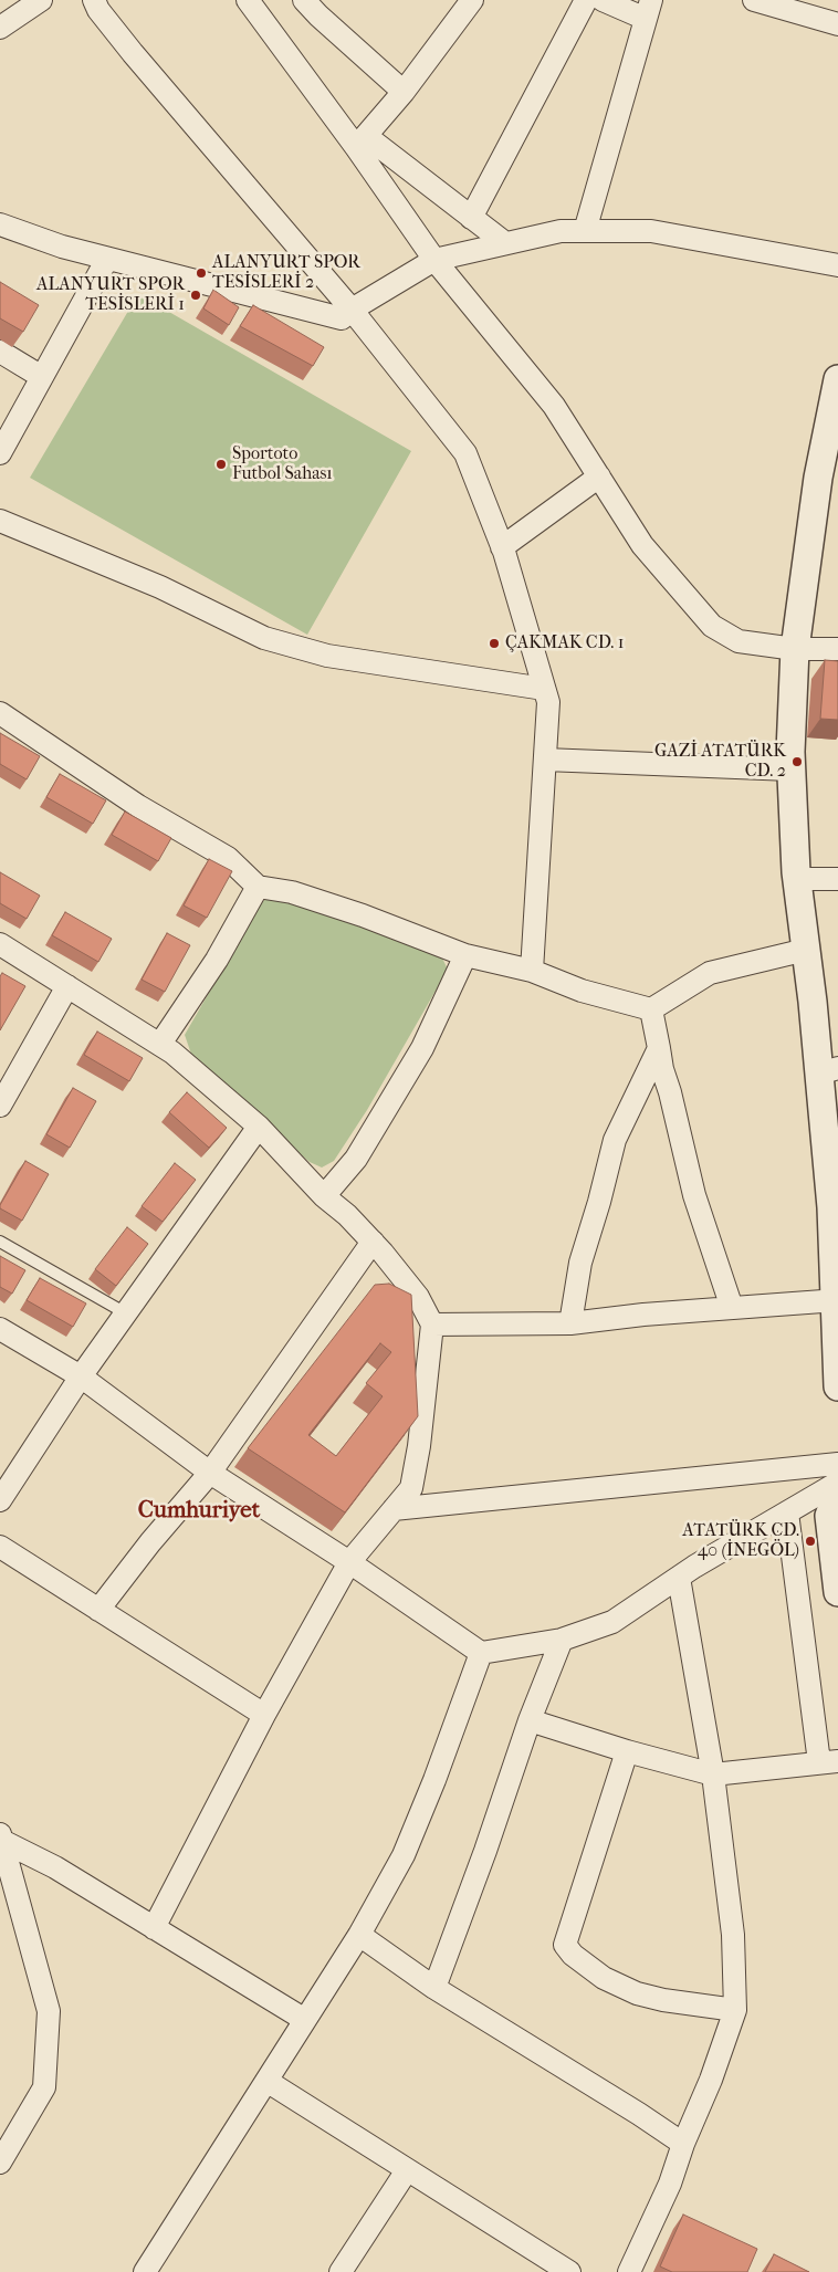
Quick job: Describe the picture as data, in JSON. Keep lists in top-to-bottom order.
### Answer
{
  "districts": ["Cumhuriyet"],
  "places": [
    "ALANYURT SPOR TESİSLERİ 2",
    "ALANYURT SPOR TESİSLERİ 1",
    "Sportoto Futbol Sahası",
    "ÇAKMAK CD. 1",
    "GAZİ ATATÜRK CD. 2",
    "ATATÜRK CD. 40 (İNEGÖL)"
  ]
}
